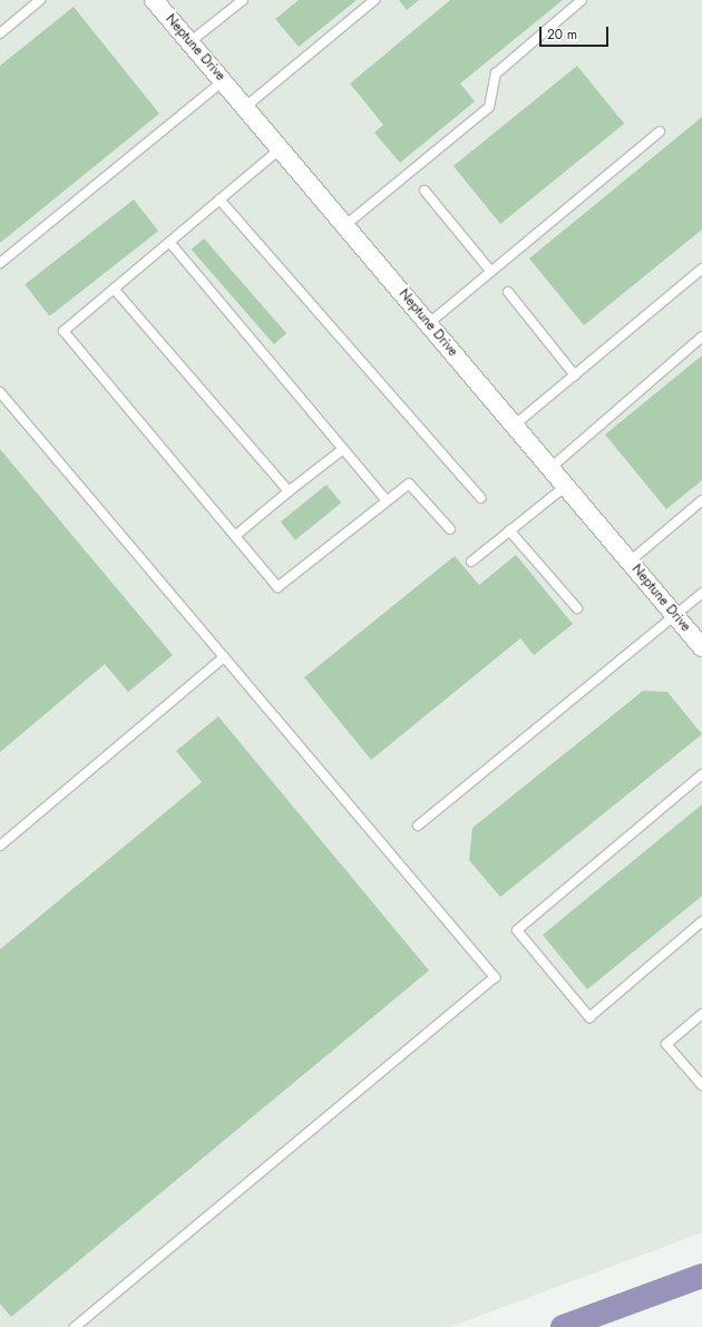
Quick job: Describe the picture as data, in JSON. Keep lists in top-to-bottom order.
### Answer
{
  "streets": {
    "street": ["Neptune Drive"]
  },
  "scale_bar": "20 m"
}
